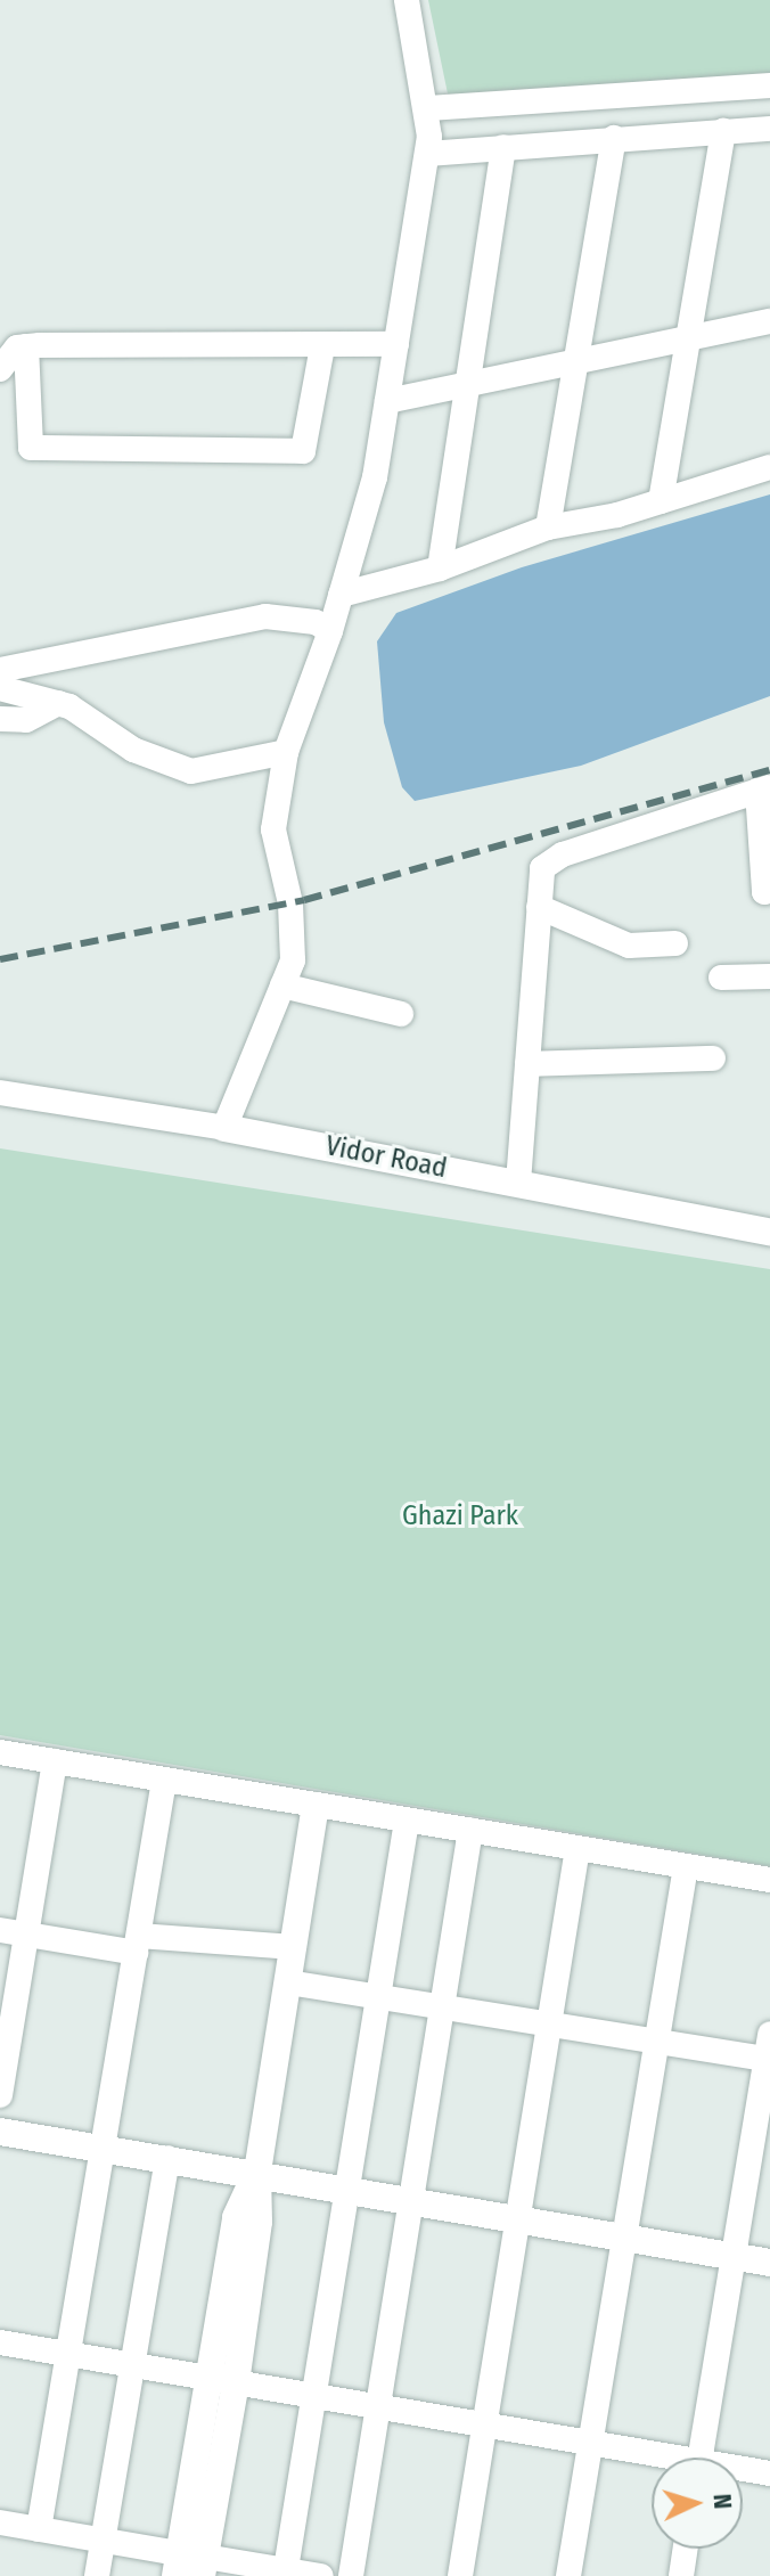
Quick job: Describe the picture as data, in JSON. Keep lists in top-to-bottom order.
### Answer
{
  "streets": {
    "street": ["Vidor Road"]
  },
  "parks": ["Ghazi Park"],
  "north": "right"
}
